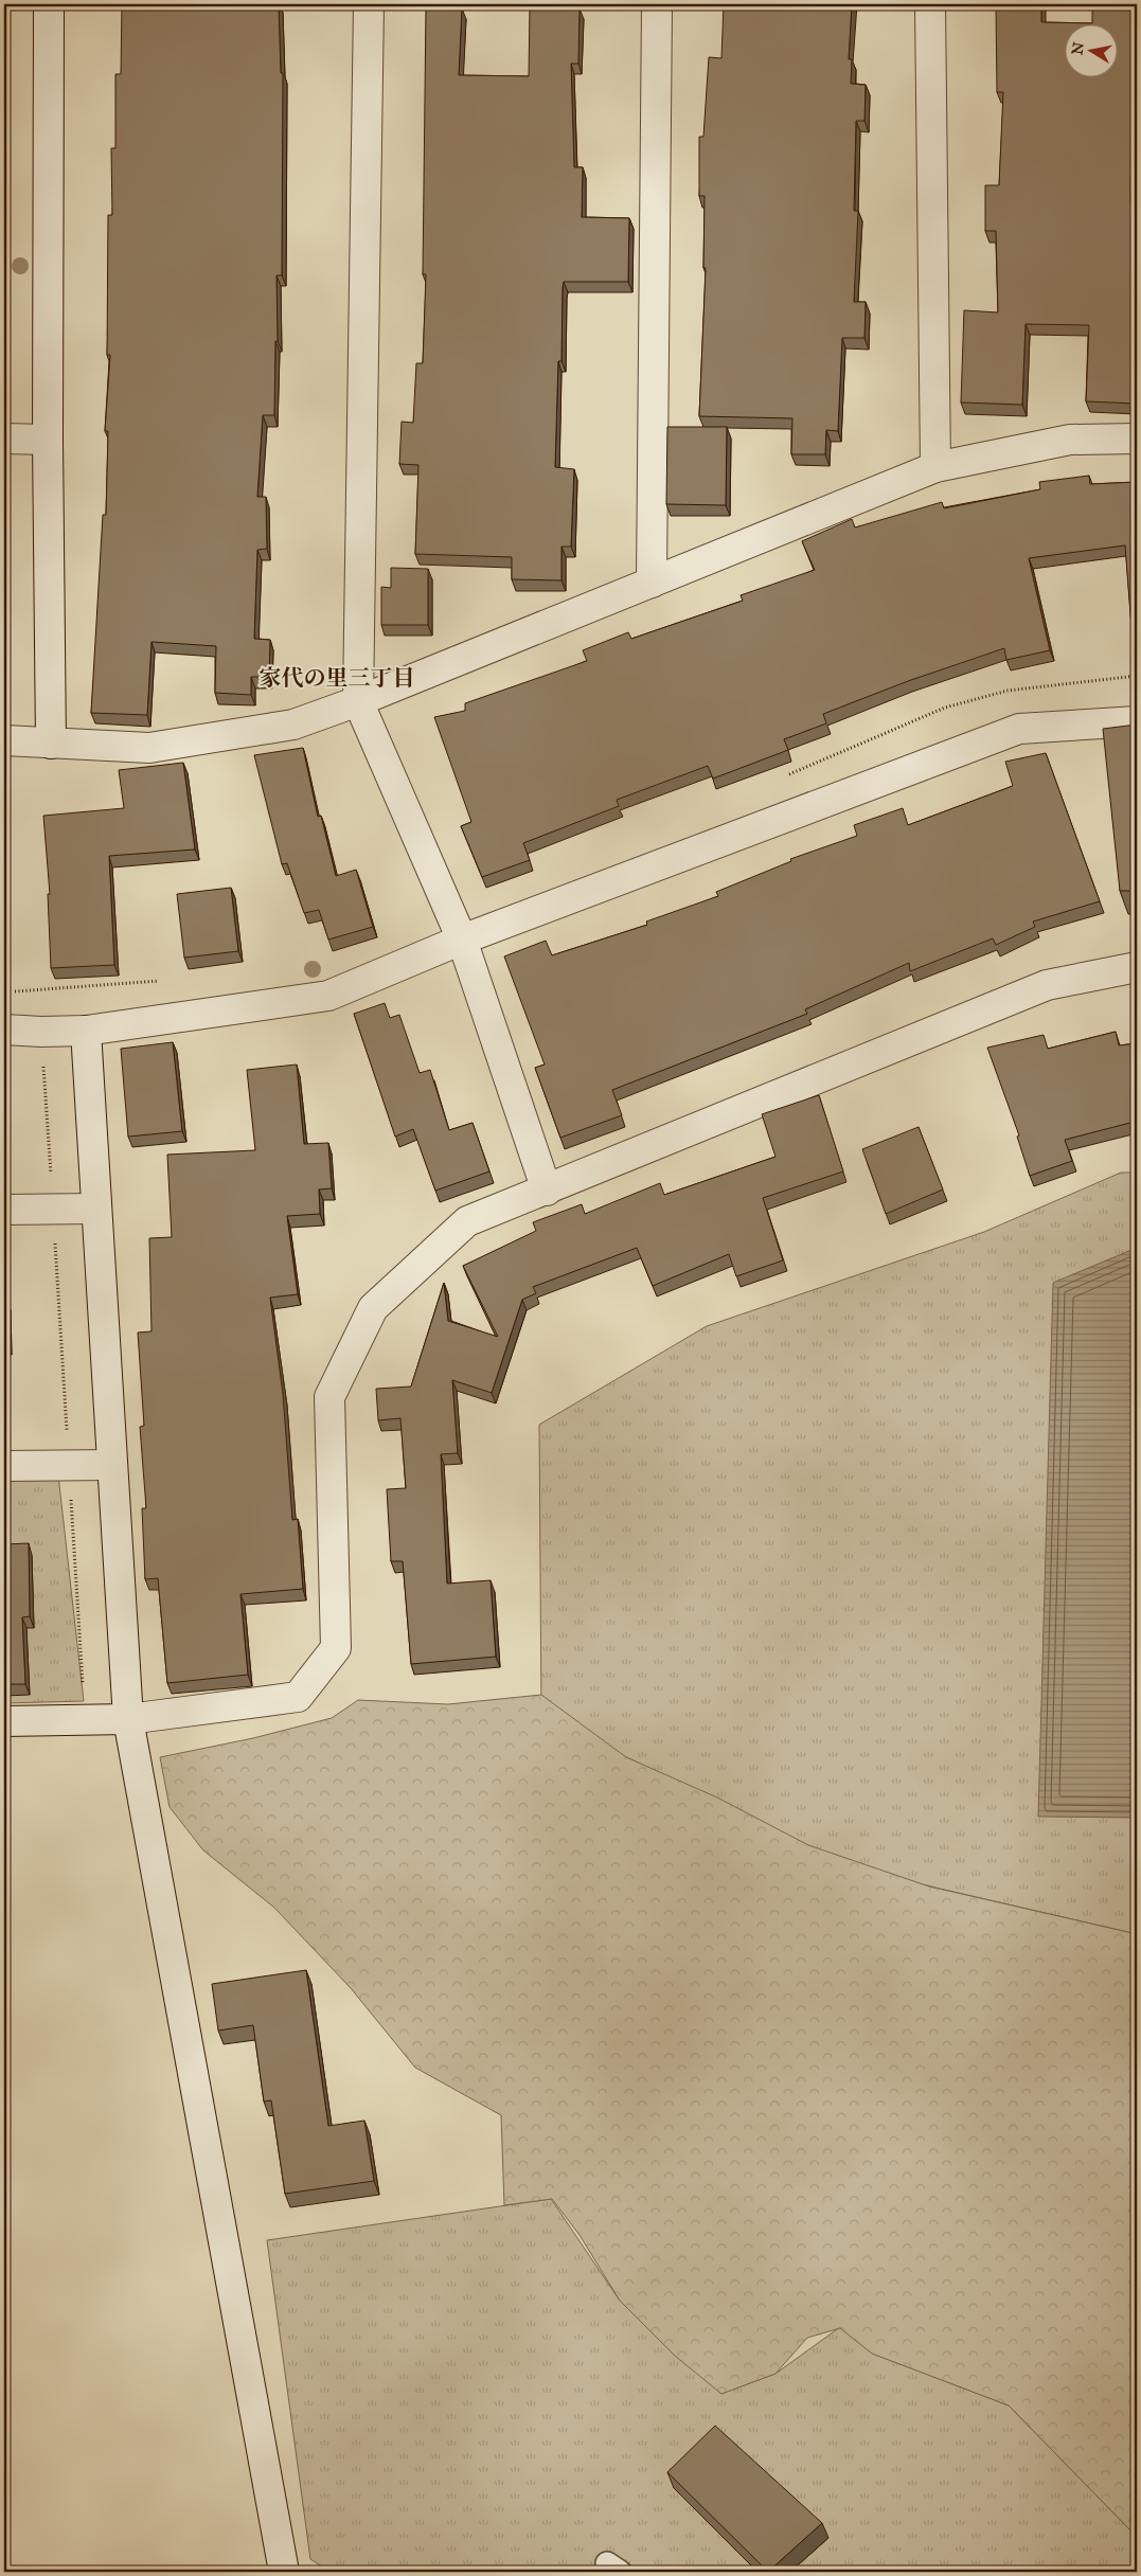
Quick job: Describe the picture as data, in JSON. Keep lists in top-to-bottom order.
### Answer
{
  "districts": ["家代の里三丁目"],
  "north": "left"
}
